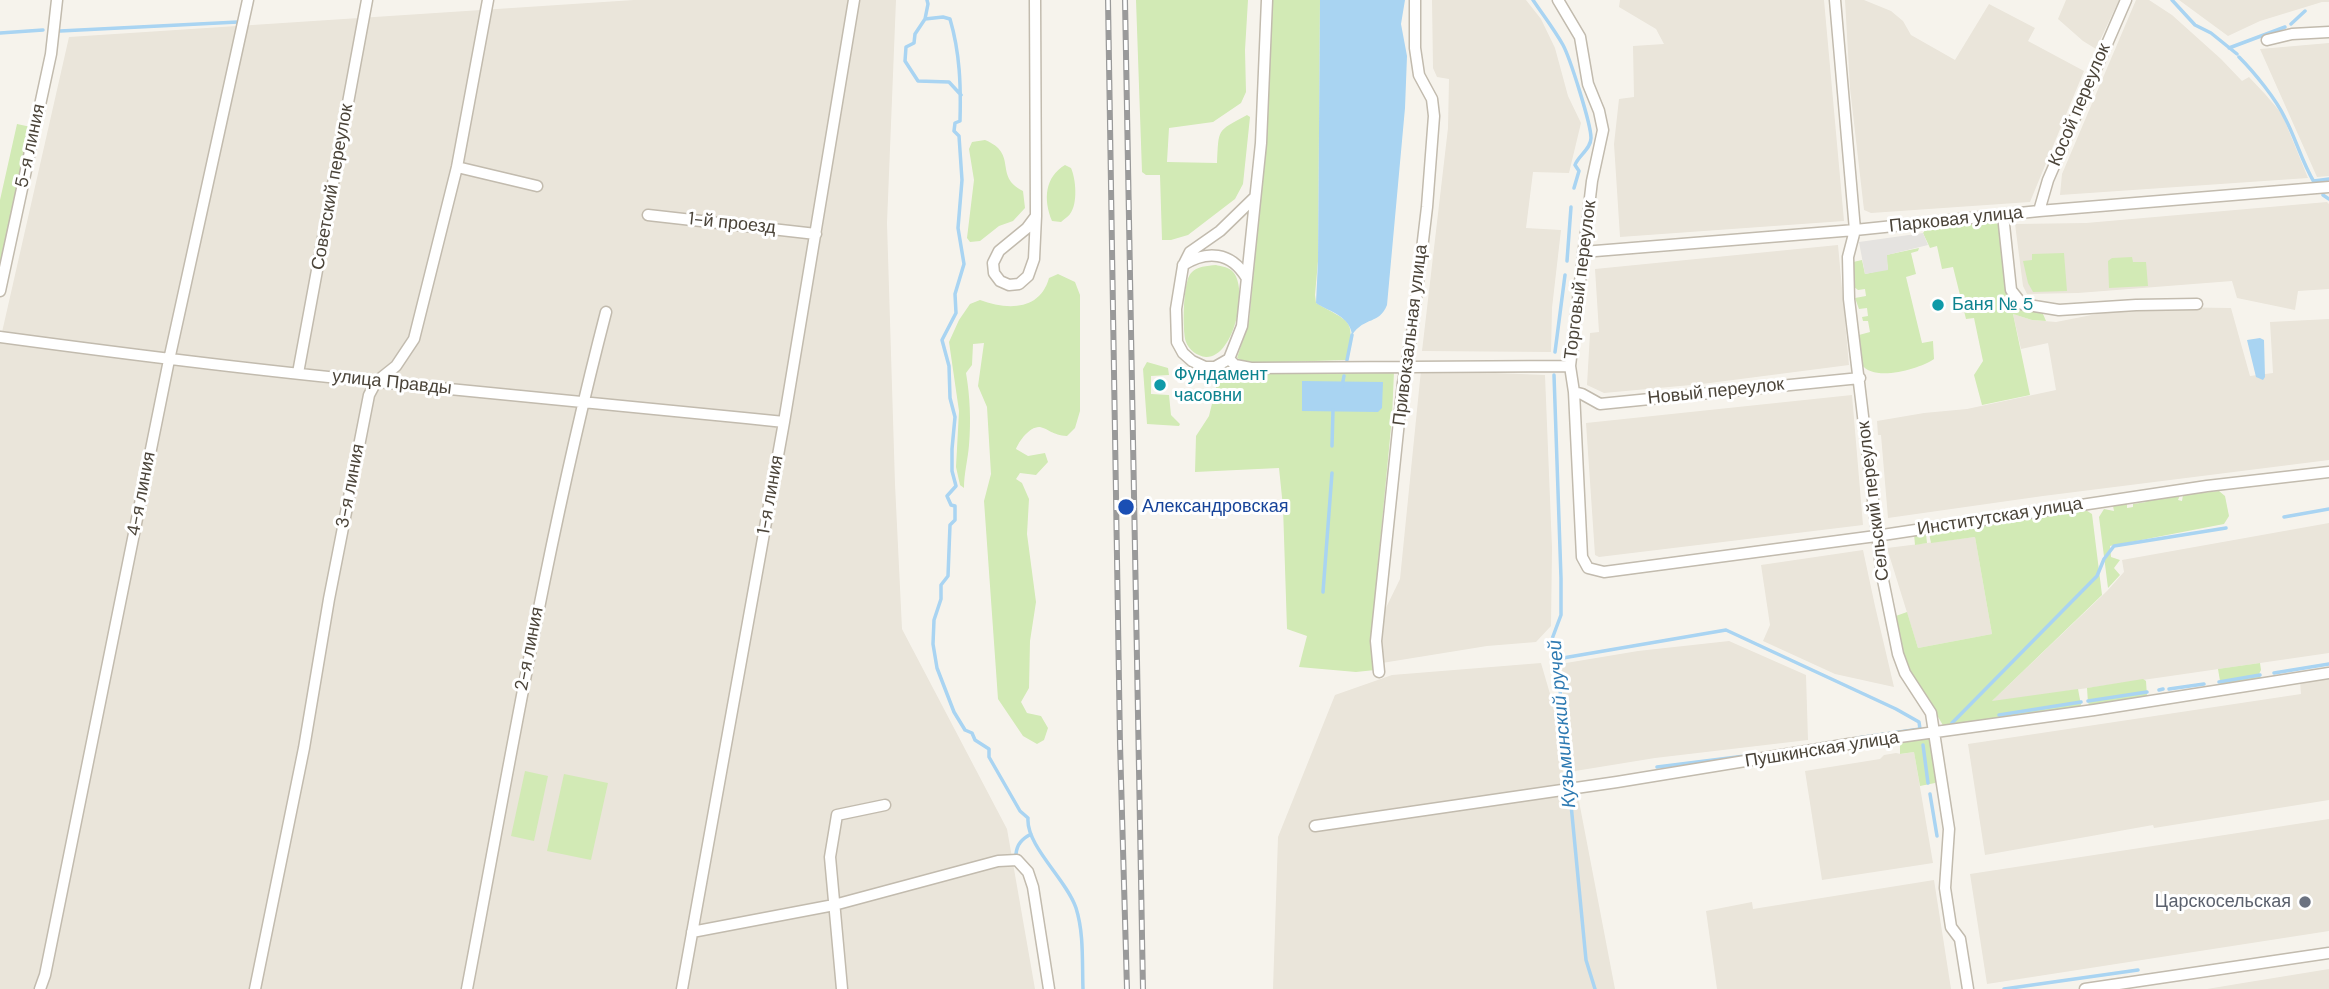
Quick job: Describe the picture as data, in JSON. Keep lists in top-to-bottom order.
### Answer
{
  "streets": {
    "street": [
      "Косой переулок",
      "5-я линия",
      "Советский переулок",
      "Парковая улица",
      "1-й проезд",
      "Торговый переулок",
      "Привокзальная улица",
      "улица Правды",
      "Новый переулок",
      "3-я линия",
      "4-я линия",
      "1-я линия",
      "Сельский переулок",
      "Институтская улица",
      "2-я линия",
      "Пушкинская улица"
    ]
  },
  "crossings": [
    ["Косой переулок", "Парковая улица"],
    ["Советский переулок", "улица Правды"],
    ["Парковая улица", "Торговый переулок"],
    ["Парковая улица", "Сельский переулок"],
    ["1-й проезд", "1-я линия"],
    ["Торговый переулок", "Новый переулок"],
    ["Торговый переулок", "Институтская улица"],
    ["улица Правды", "3-я линия"],
    ["улица Правды", "4-я линия"],
    ["улица Правды", "1-я линия"],
    ["улица Правды", "2-я линия"],
    ["Новый переулок", "Сельский переулок"],
    ["Сельский переулок", "Институтская улица"],
    ["Сельский переулок", "Пушкинская улица"]
  ],
  "water": ["Кузьминский ручей"],
  "places": [
    "Баня № 5",
    "Фундамент часовни",
    "Александровская",
    "Царскосельская"
  ]
}
